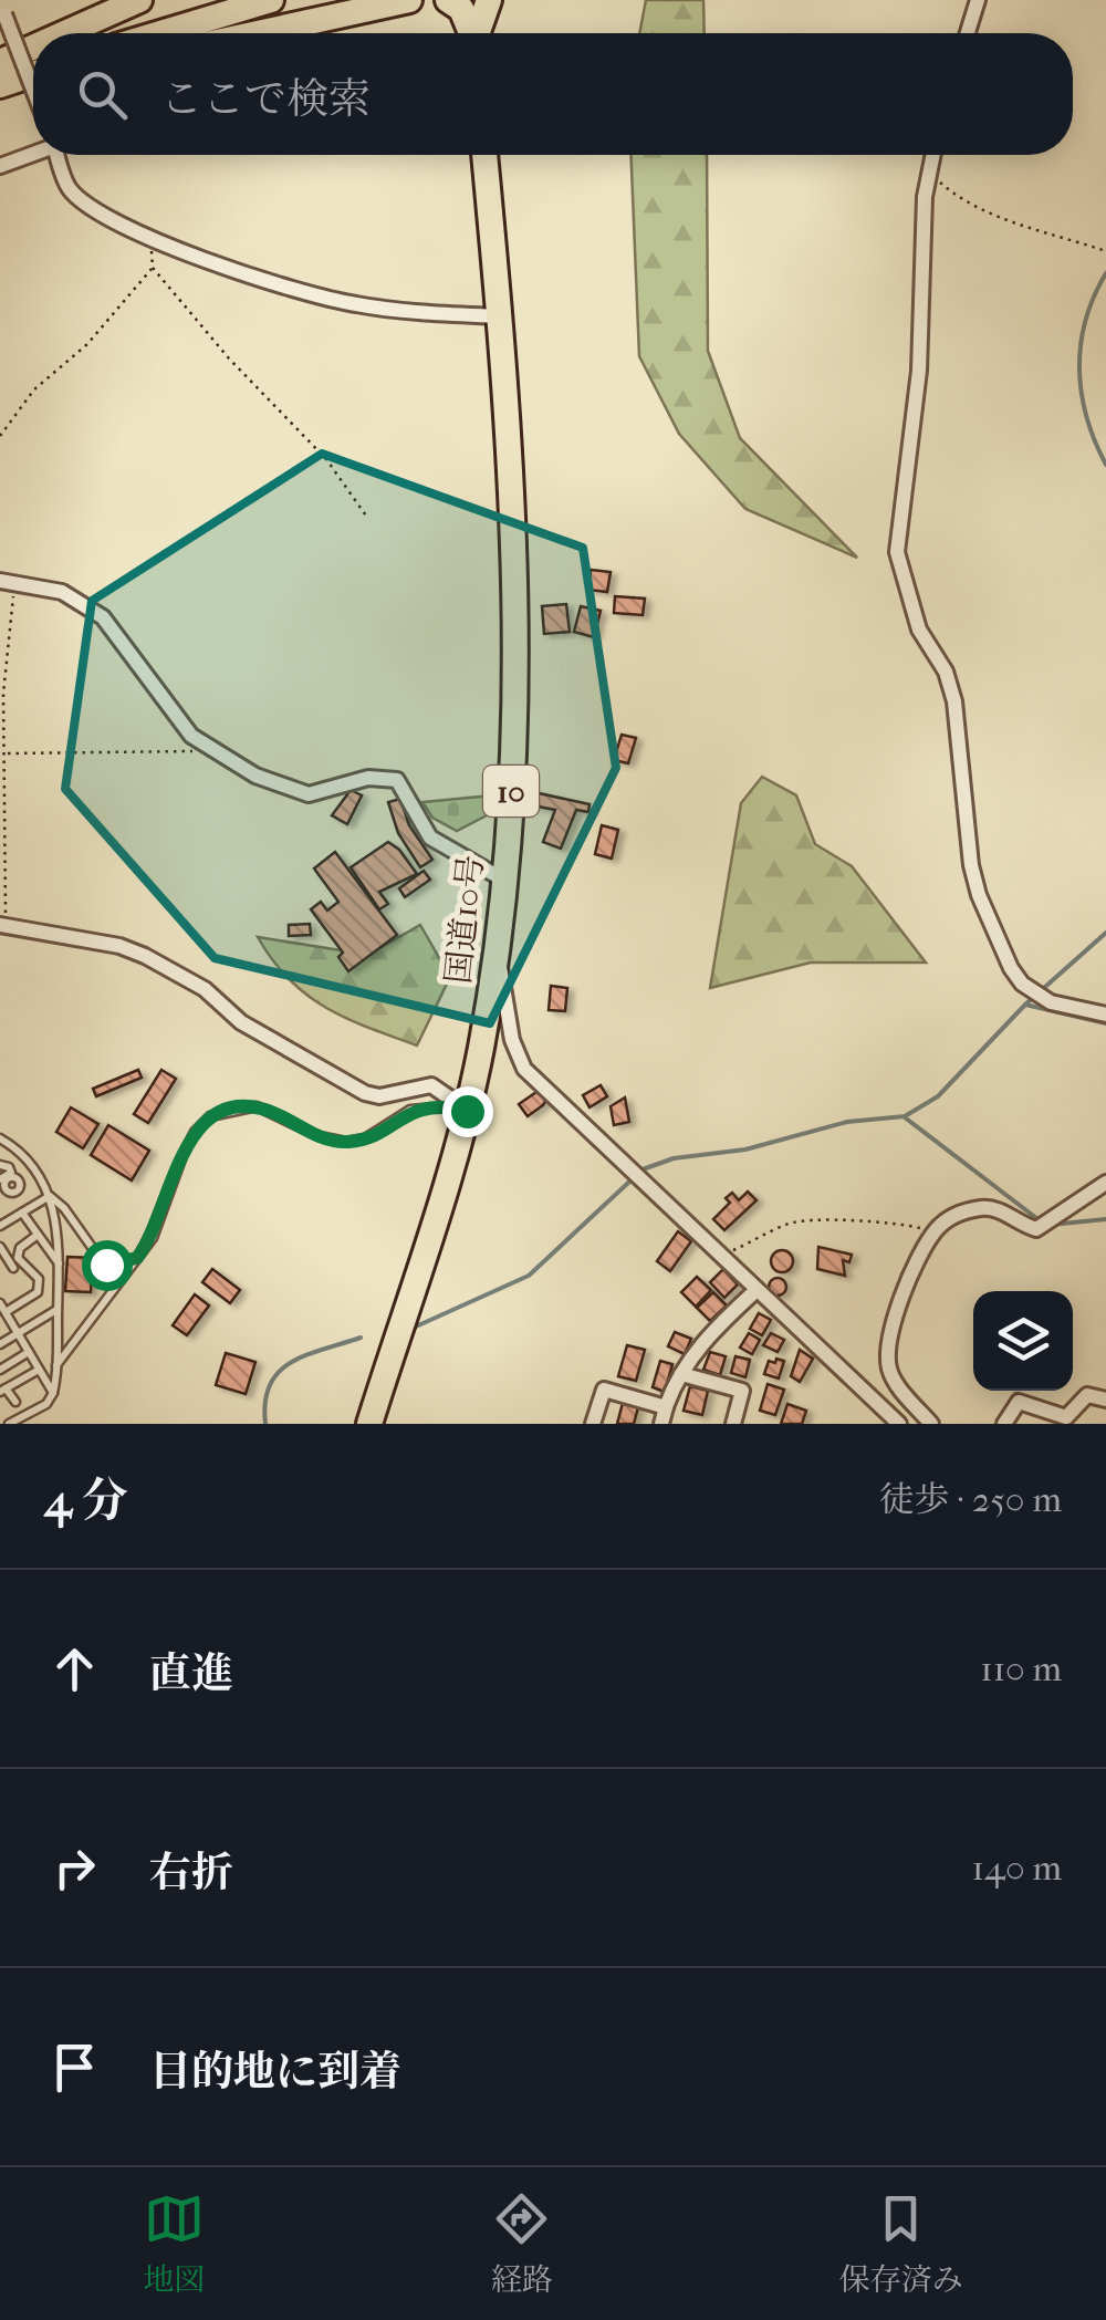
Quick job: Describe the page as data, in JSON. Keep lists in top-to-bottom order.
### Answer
{
  "streets": {
    "highway": ["10", "国道10号"]
  },
  "page": {
    "search": "ここで検索",
    "heading": ["4 分", "徒歩 · 250 m"],
    "list": [
      ["直進", "110 m"],
      ["右折", "140 m"],
      "目的地に到着"
    ],
    "nav": ["地図", "経路", "保存済み"]
  }
}
